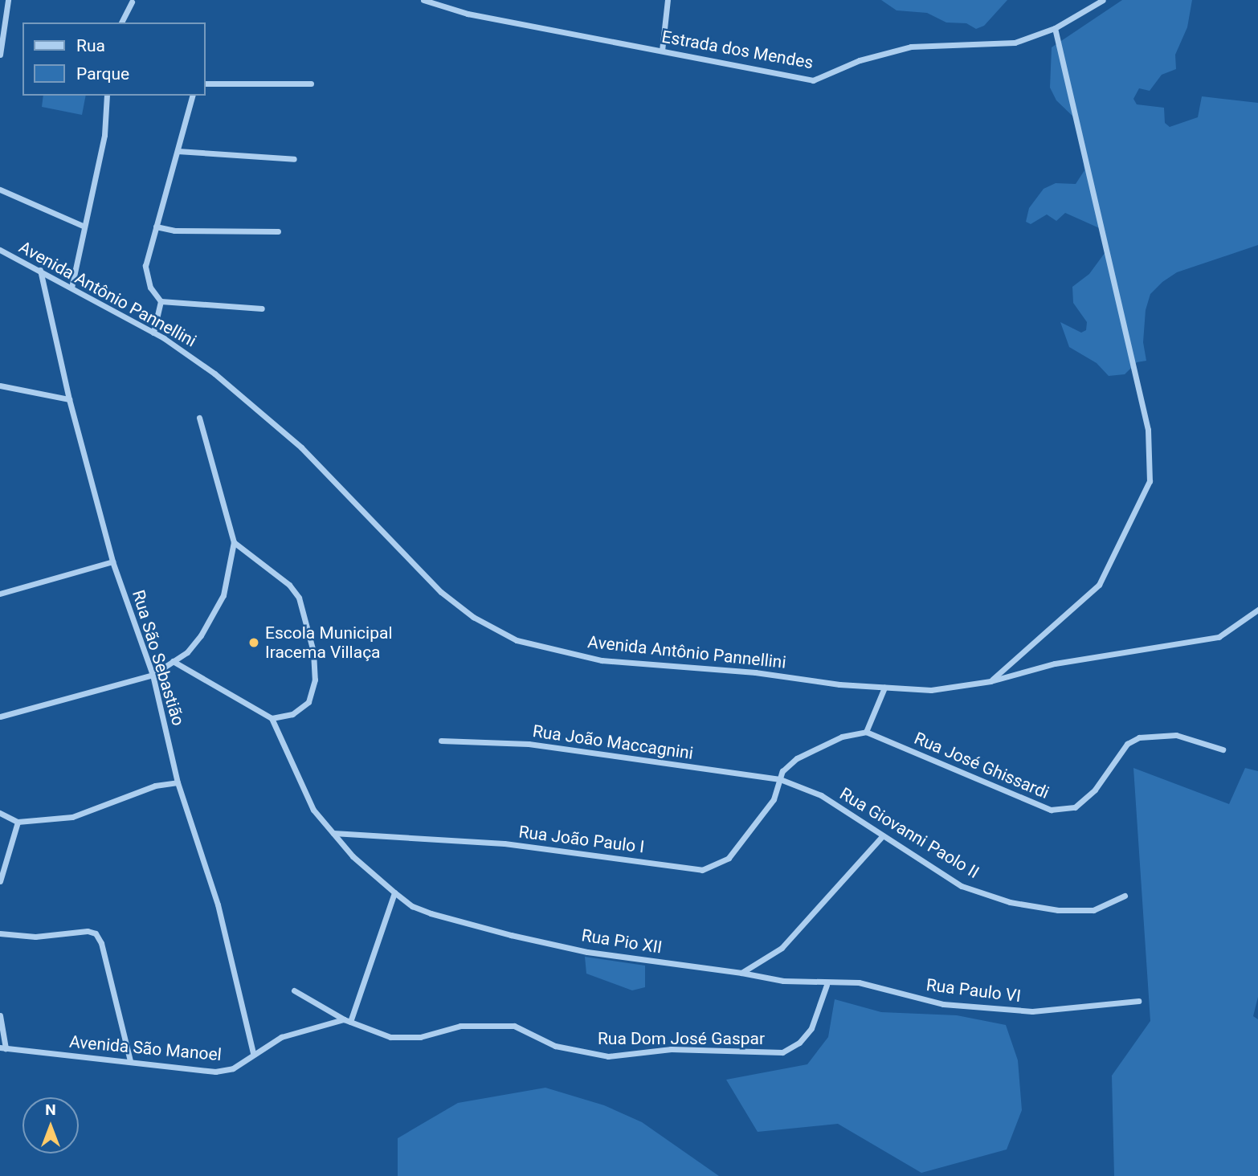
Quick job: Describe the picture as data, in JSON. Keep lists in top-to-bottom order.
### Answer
{
  "streets": {
    "street": [
      "Estrada dos Mendes",
      "Avenida Antônio Pannellini",
      "Rua São Sebastião",
      "Rua João Maccagnini",
      "Rua José Ghissardi",
      "Rua Giovanni Paolo II",
      "Rua João Paulo I",
      "Rua Pio XII",
      "Rua Paulo VI",
      "Rua Dom José Gaspar",
      "Avenida São Manoel"
    ]
  },
  "crossings": [
    ["Avenida Antônio Pannellini", "Rua São Sebastião"],
    ["Rua São Sebastião", "Avenida São Manoel"],
    ["Rua João Maccagnini", "Rua Giovanni Paolo II"],
    ["Rua João Maccagnini", "Rua João Paulo I"],
    ["Rua Giovanni Paolo II", "Rua João Paulo I"],
    ["Rua João Paulo I", "Rua Pio XII"],
    ["Rua Pio XII", "Rua Paulo VI"],
    ["Rua Paulo VI", "Rua Dom José Gaspar"],
    ["Rua Dom José Gaspar", "Avenida São Manoel"]
  ],
  "places": ["Escola Municipal Iracema Villaça"],
  "legend": ["Rua", "Parque"],
  "north": "top"
}
